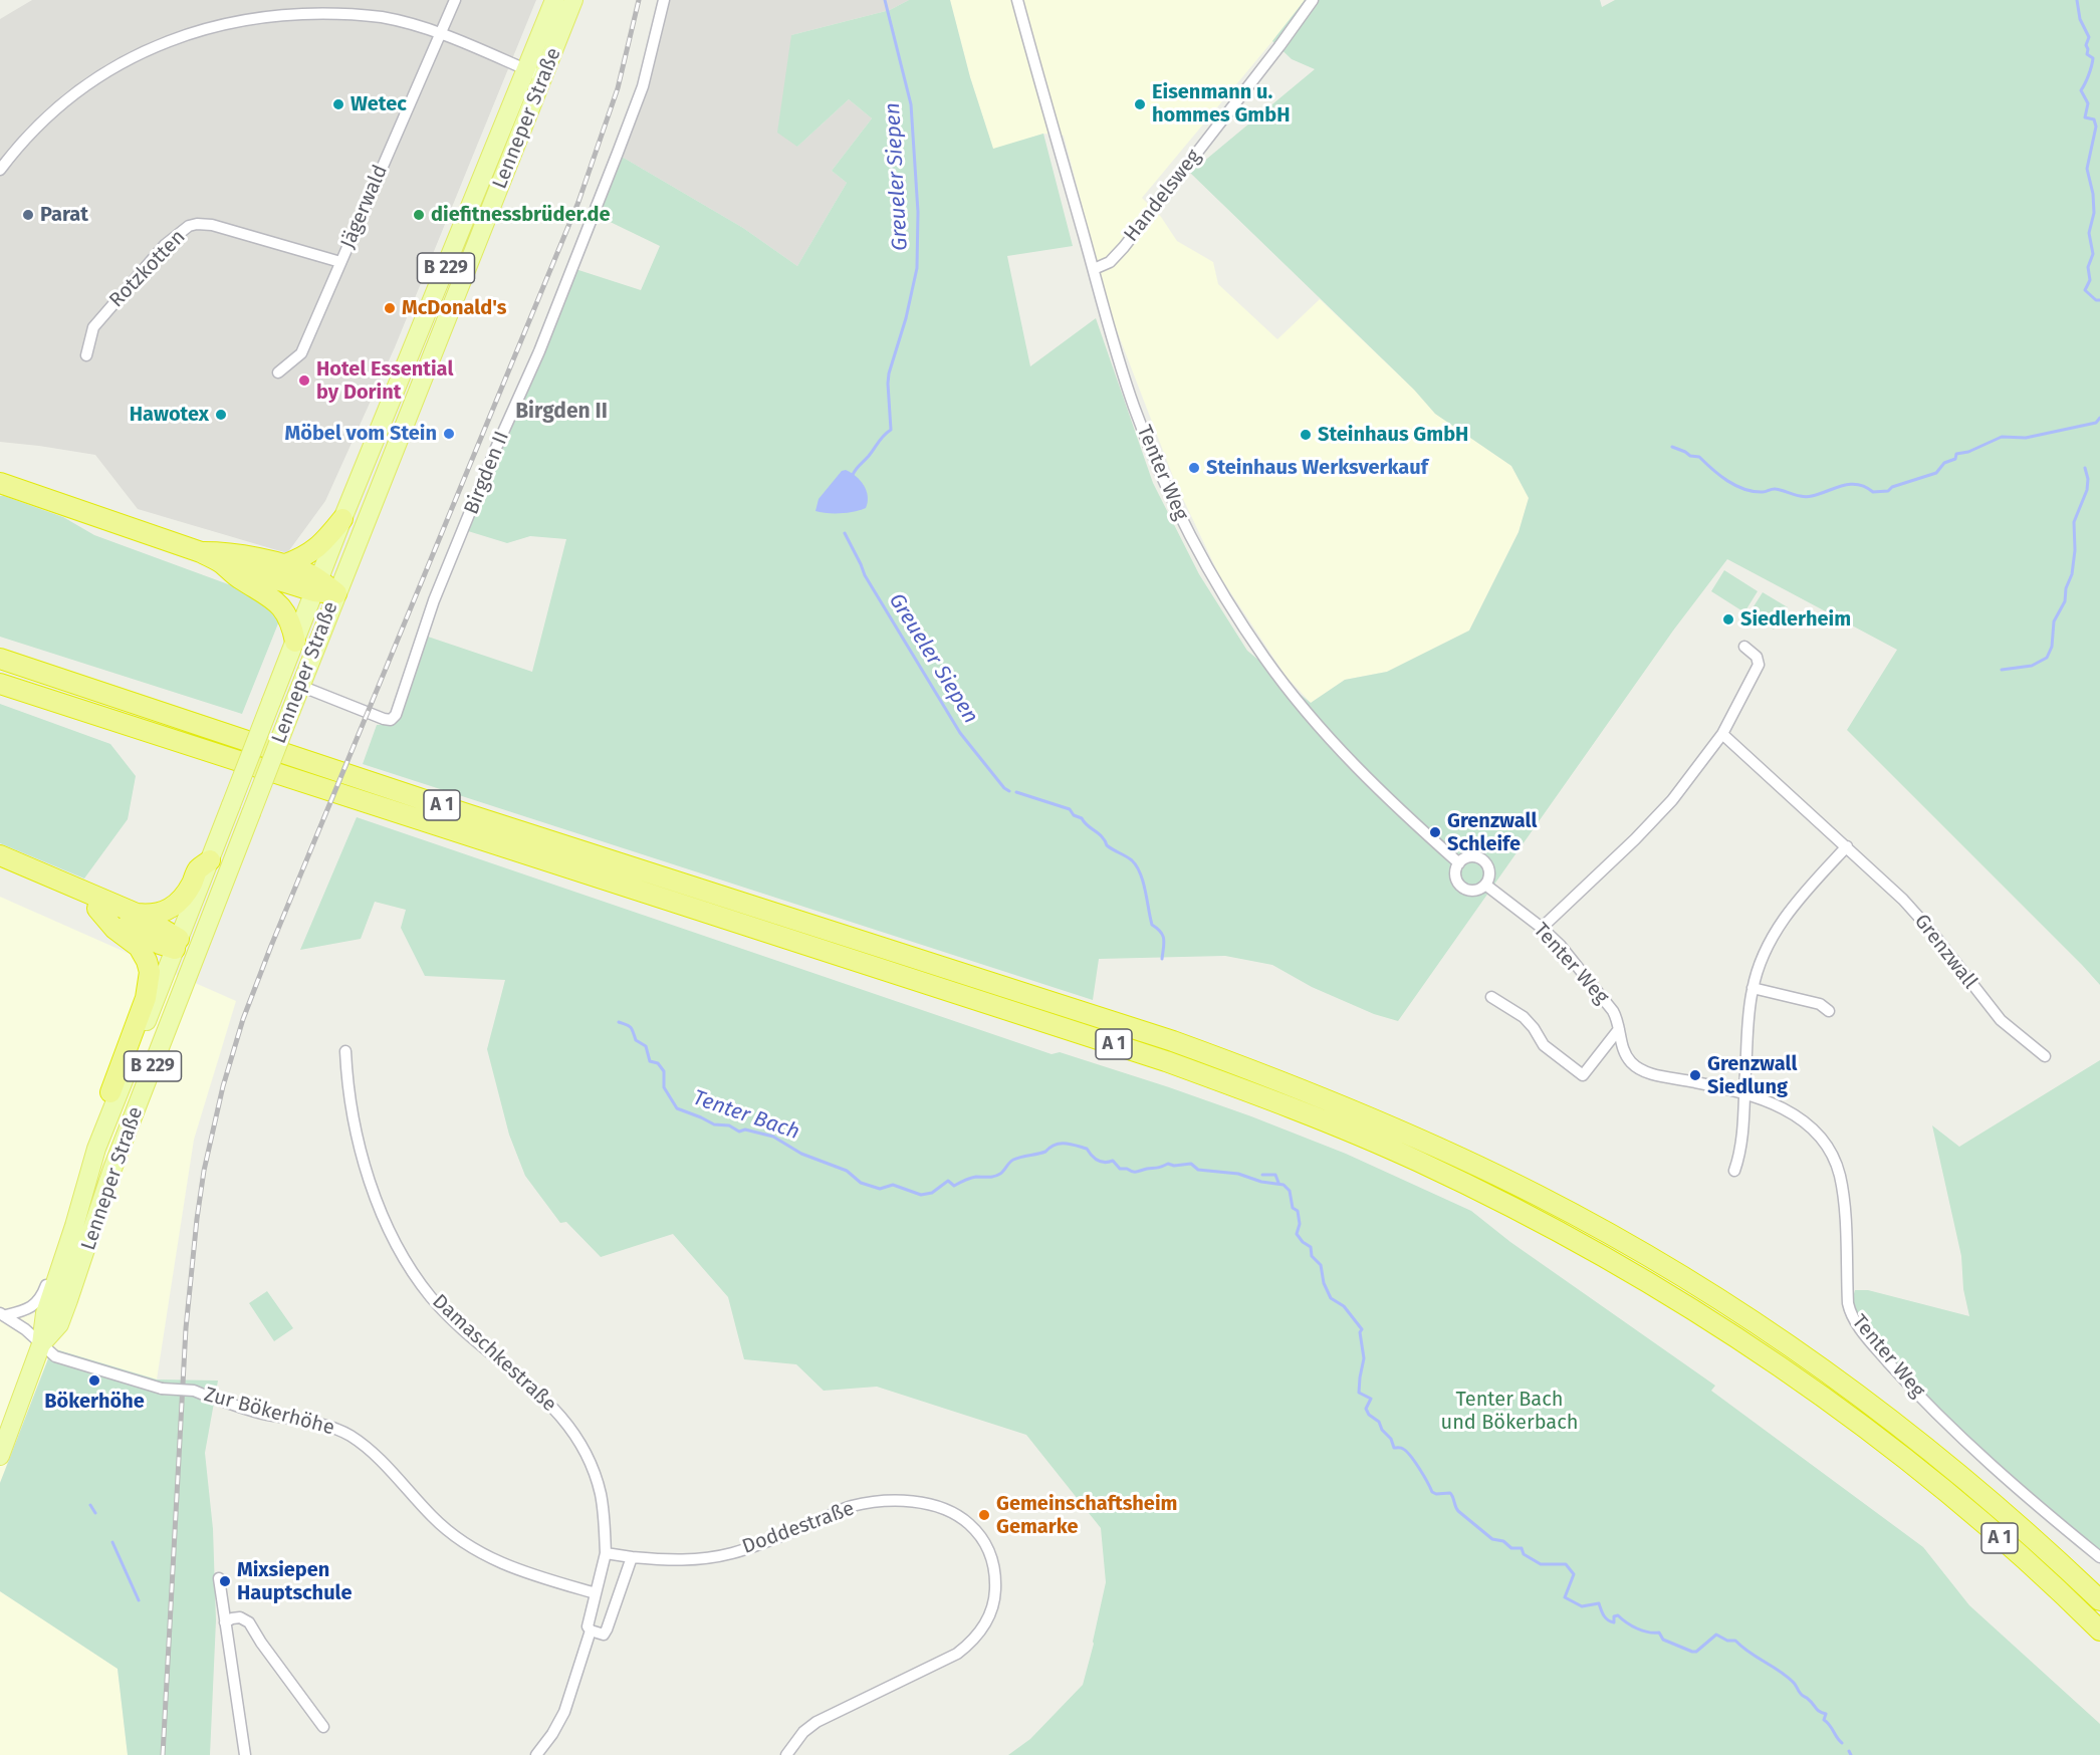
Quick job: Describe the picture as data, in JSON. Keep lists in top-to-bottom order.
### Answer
{
  "streets": {
    "highway": ["A 1"],
    "main road": ["Lenneper Straße", "B 229"],
    "street": [
      "Handelsweg",
      "Jägerwald",
      "Rotzkotten",
      "Birgden II",
      "Tenter Weg",
      "Grenzwall",
      "Damaschkestraße",
      "Zur Bökerhöhe",
      "Doddestraße"
    ]
  },
  "crossings": [
    ["Lenneper Straße", "Birgden II"],
    ["Lenneper Straße", "Zur Bökerhöhe"],
    ["Handelsweg", "Tenter Weg"],
    ["Jägerwald", "Rotzkotten"],
    ["Damaschkestraße", "Zur Bökerhöhe"],
    ["Damaschkestraße", "Doddestraße"]
  ],
  "districts": ["Birgden II"],
  "water": ["Greueler Siepen", "Tenter Bach"],
  "parks": ["Tenter Bach und Bökerbach"],
  "places": [
    "Wetec",
    "Eisenmann u. hommes GmbH",
    "Parat",
    "diefitnessbrüder.de",
    "McDonald's",
    "Hotel Essential by Dorint",
    "Hawotex",
    "Möbel vom Stein",
    "Steinhaus GmbH",
    "Steinhaus Werksverkauf",
    "Siedlerheim",
    "Grenzwall Schleife",
    "Grenzwall Siedlung",
    "Bökerhöhe",
    "Gemeinschaftsheim Gemarke",
    "Mixsiepen Hauptschule"
  ]
}
